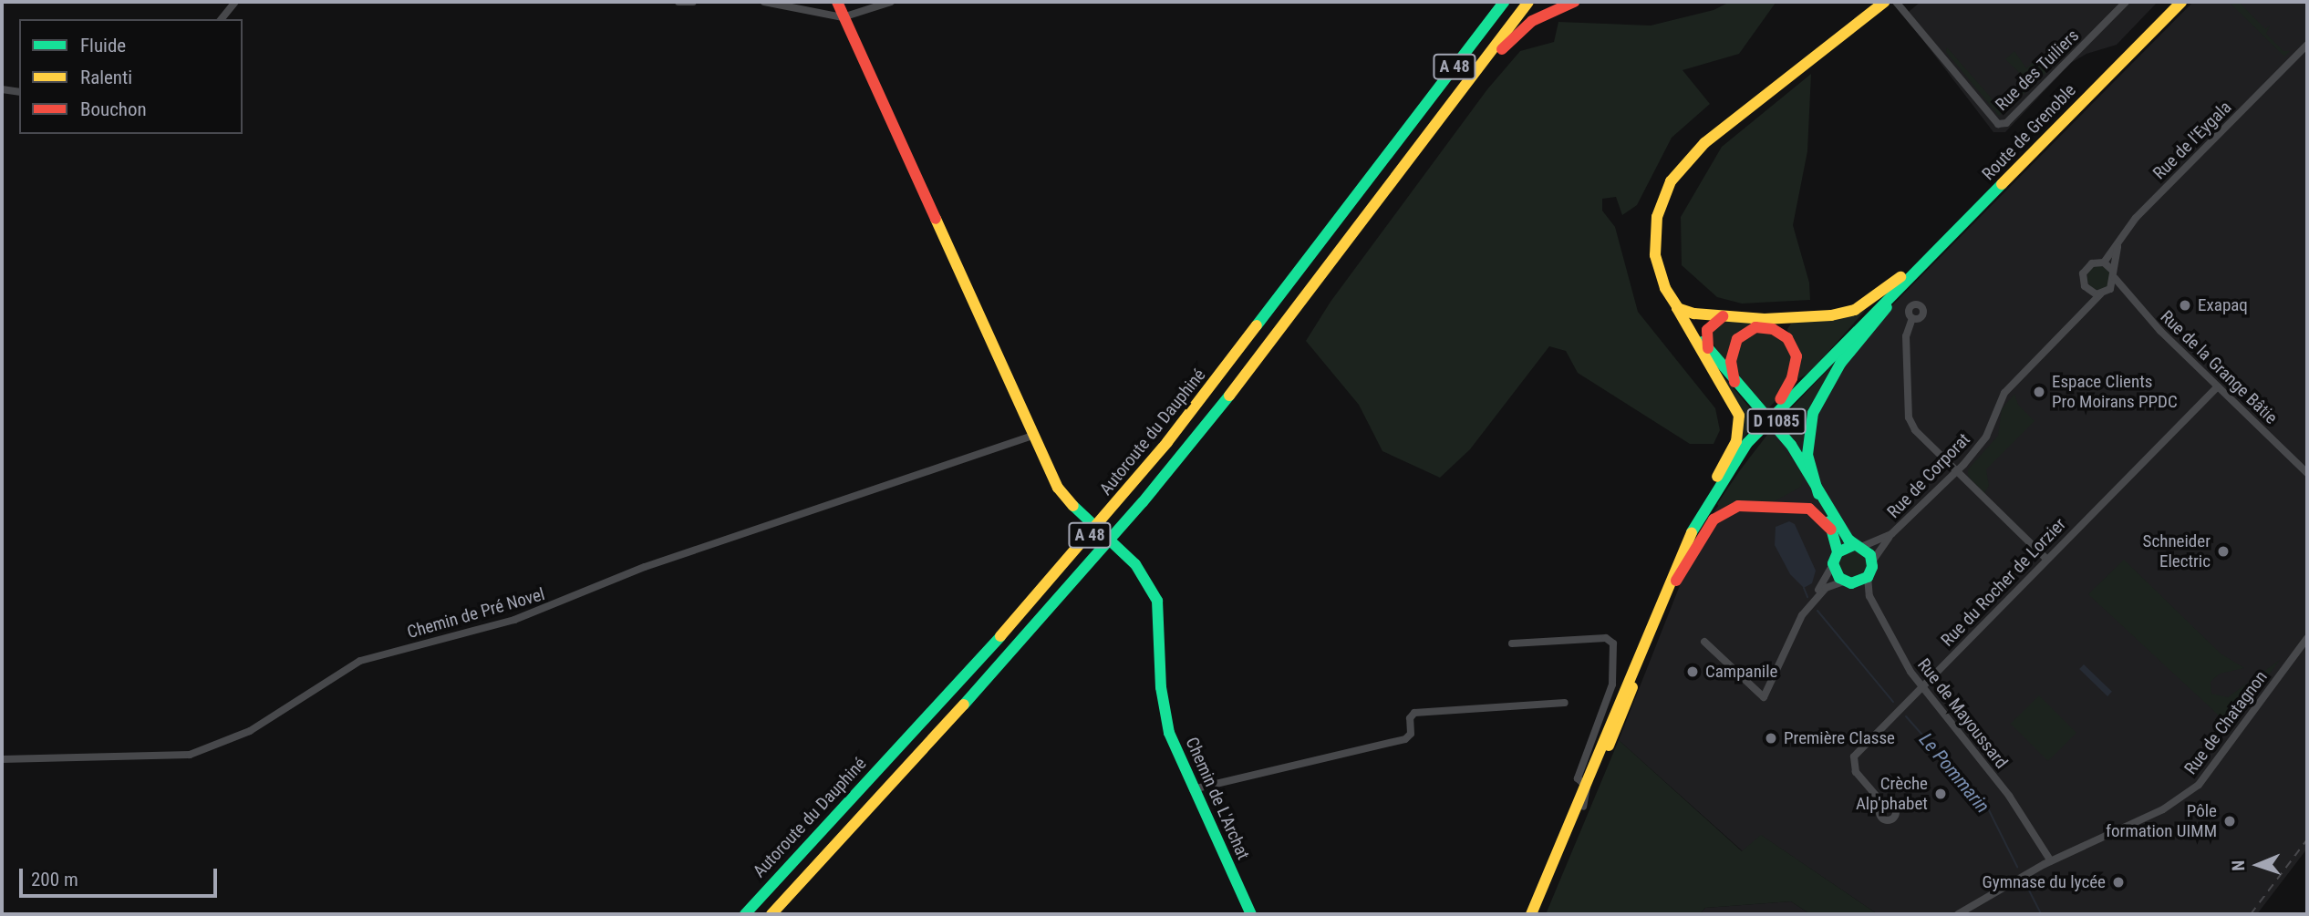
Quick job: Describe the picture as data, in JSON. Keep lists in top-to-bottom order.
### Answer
{
  "streets": {
    "main road": [
      "A 48",
      "Route de Grenoble",
      "D 1085",
      "Autoroute du Dauphiné",
      "Chemin de L'Archat"
    ],
    "street": [
      "Rue des Tuiliers",
      "Rue de l'Eygala",
      "Rue de la Grange Bâtie",
      "Rue de Corporat",
      "Rue du Rocher de Lorzier",
      "Chemin de Pré Novel",
      "Rue de Mayoussard",
      "Rue de Chatagnon"
    ]
  },
  "crossings": [
    ["Route de Grenoble", "D 1085"],
    ["Rue de l'Eygala", "Rue de la Grange Bâtie"],
    ["Rue de l'Eygala", "Rue de Corporat"],
    ["Rue de la Grange Bâtie", "Rue de Corporat"],
    ["Rue de la Grange Bâtie", "Rue du Rocher de Lorzier"],
    ["Rue du Rocher de Lorzier", "Rue de Mayoussard"],
    ["Chemin de Pré Novel", "Chemin de L'Archat"],
    ["Rue de Mayoussard", "Rue de Chatagnon"]
  ],
  "water": ["Le Pommarin"],
  "places": [
    "Exapaq",
    "Espace Clients Pro Moirans PPDC",
    "Schneider Electric",
    "Campanile",
    "Première Classe",
    "Crèche Alp'phabet",
    "Pôle formation UIMM",
    "Gymnase du lycée"
  ],
  "legend": ["Fluide", "Ralenti", "Bouchon"],
  "scale_bar": "200 m",
  "north": "left"
}
